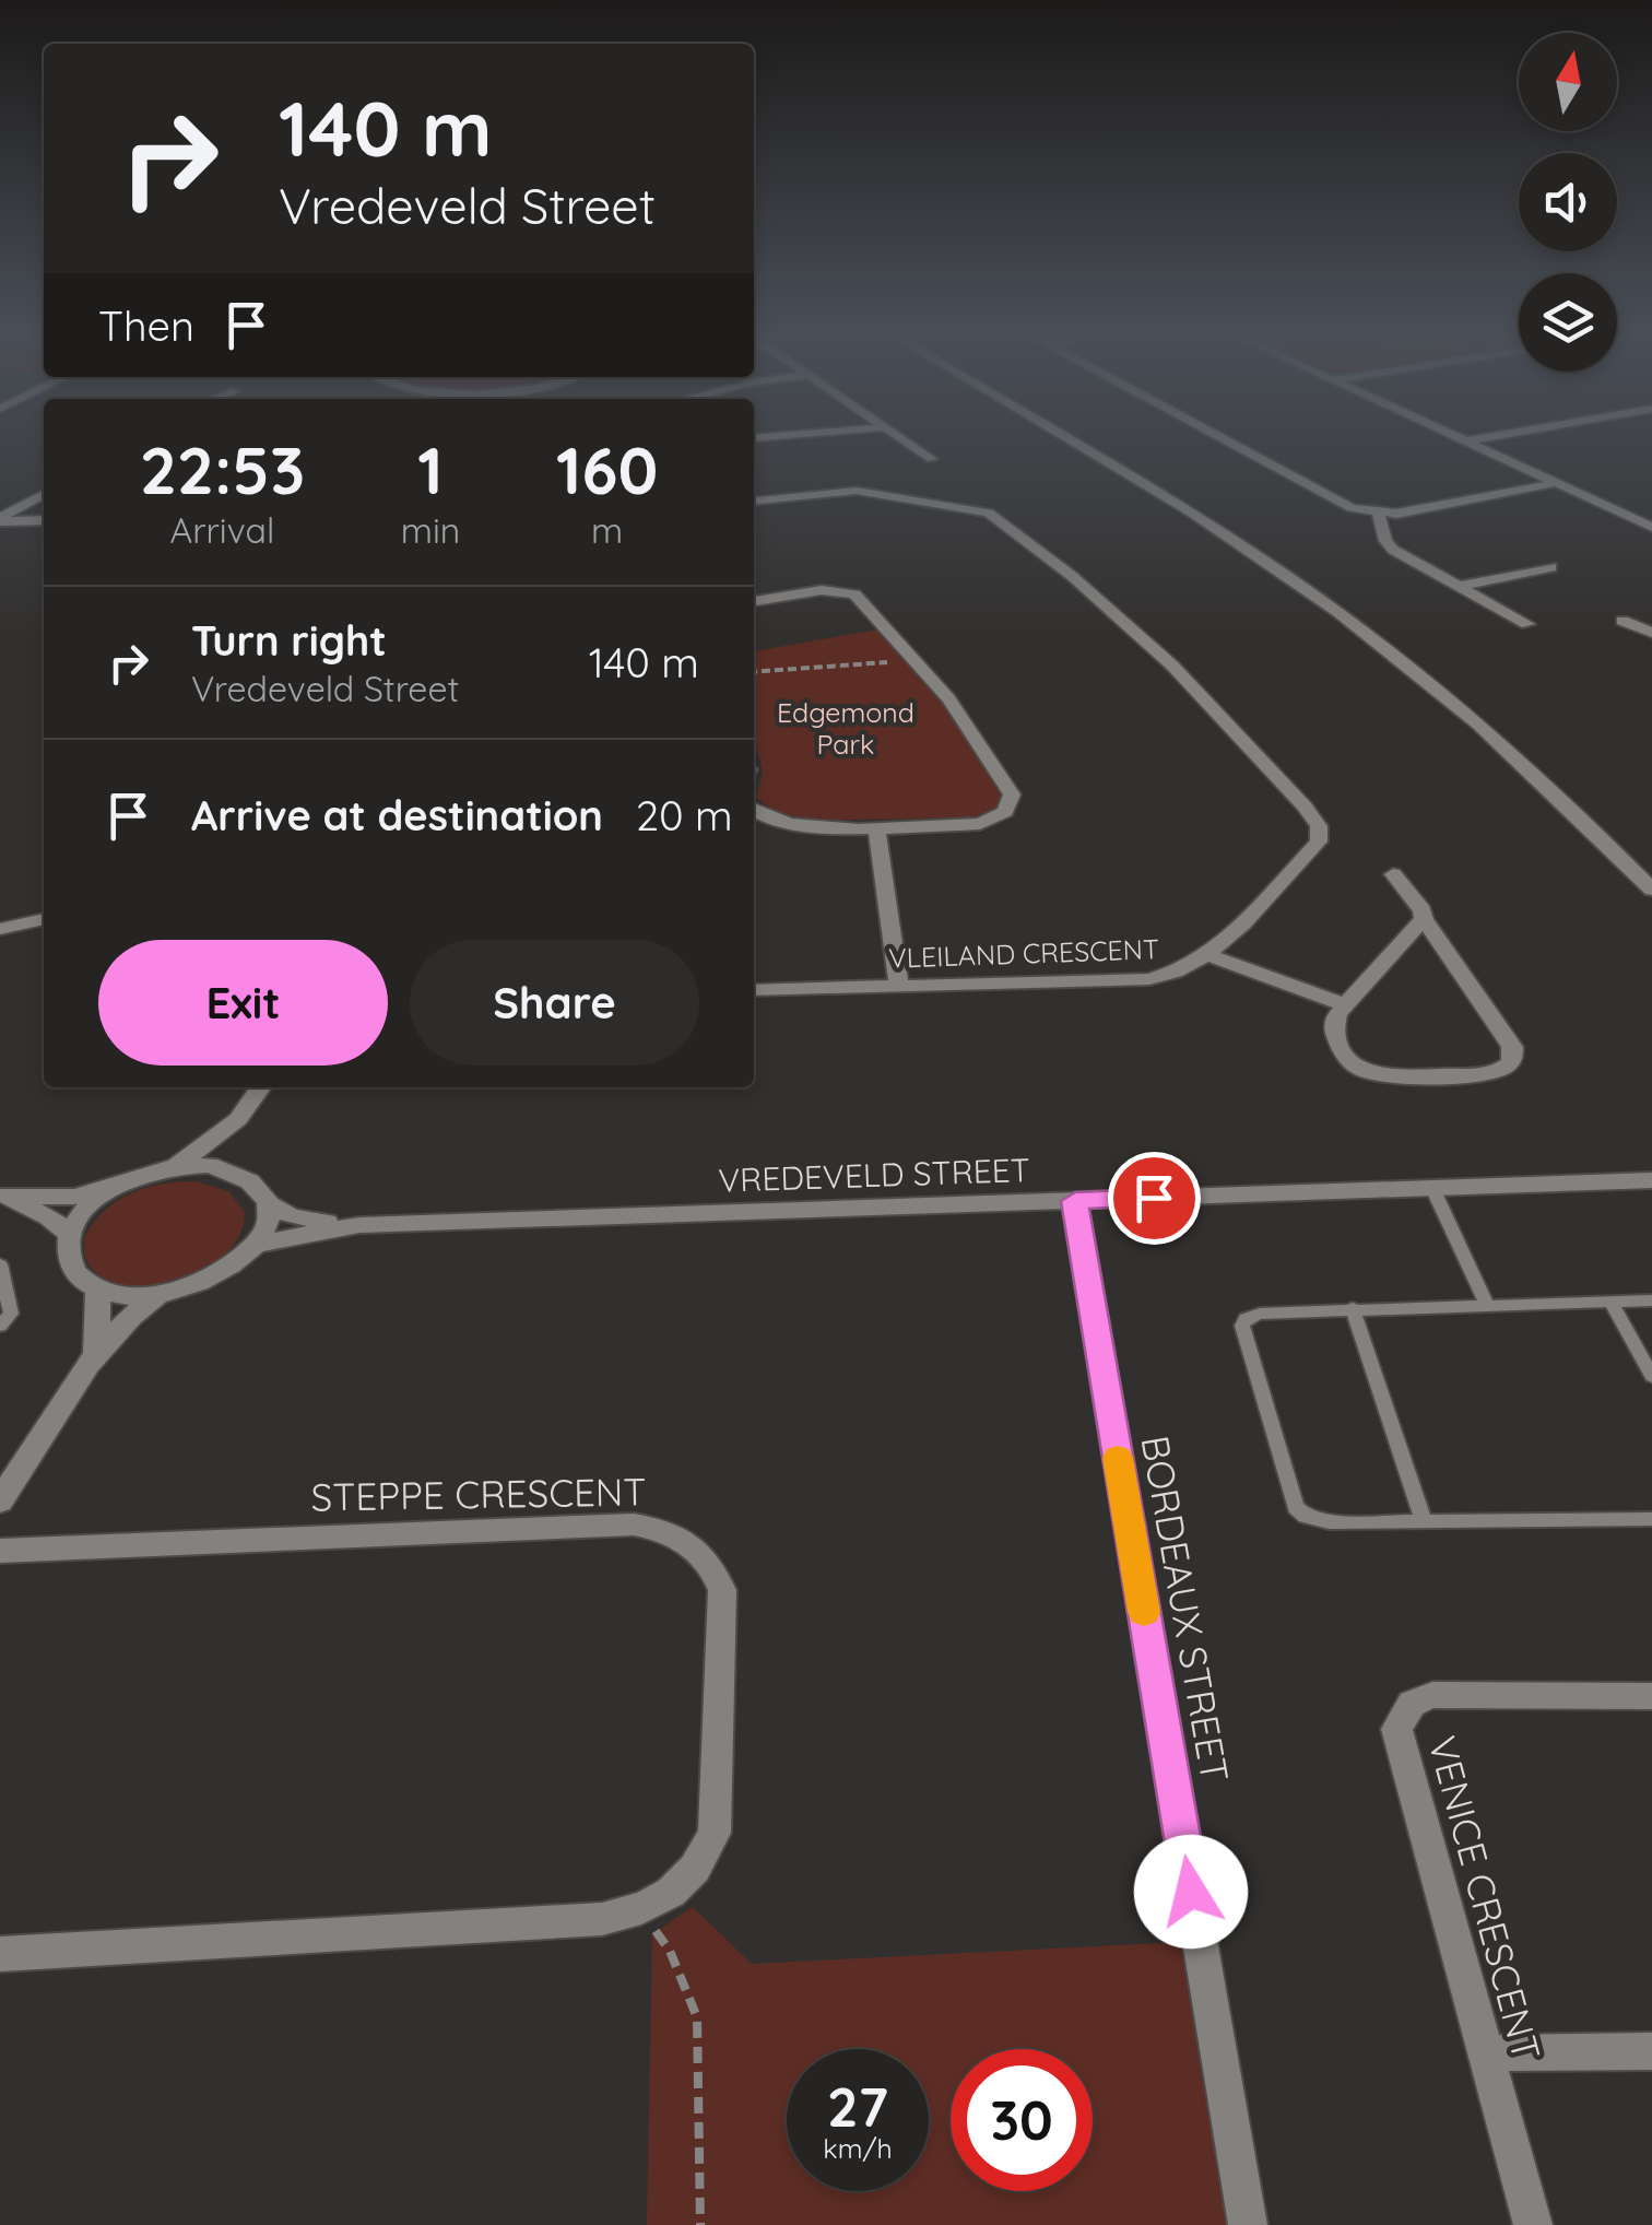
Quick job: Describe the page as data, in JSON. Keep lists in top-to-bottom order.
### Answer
{
  "streets": {
    "street": [
      "VLEILAND CRESCENT",
      "VREDEVELD STREET",
      "STEPPE CRESCENT",
      "BORDEAUX STREET",
      "VENICE CRESCENT"
    ]
  },
  "crossings": [
    ["VREDEVELD STREET", "BORDEAUX STREET"]
  ],
  "parks": ["Edgemond Park"],
  "north": "top",
  "page": {
    "turn": ["140 m", "Vredeveld Street"],
    "then": "Then",
    "eta": [
      "22:53",
      "Arrival",
      "1",
      "min",
      "160",
      "m"
    ],
    "list": [
      {
        "name": "Turn right",
        "note": "Vredeveld Street",
        "value": "140 m"
      },
      {
        "name": "Arrive at destination",
        "value": "20 m"
      }
    ],
    "buttons": ["Exit", "Share"],
    "speed": "27 km/h",
    "limit": "30"
  }
}
